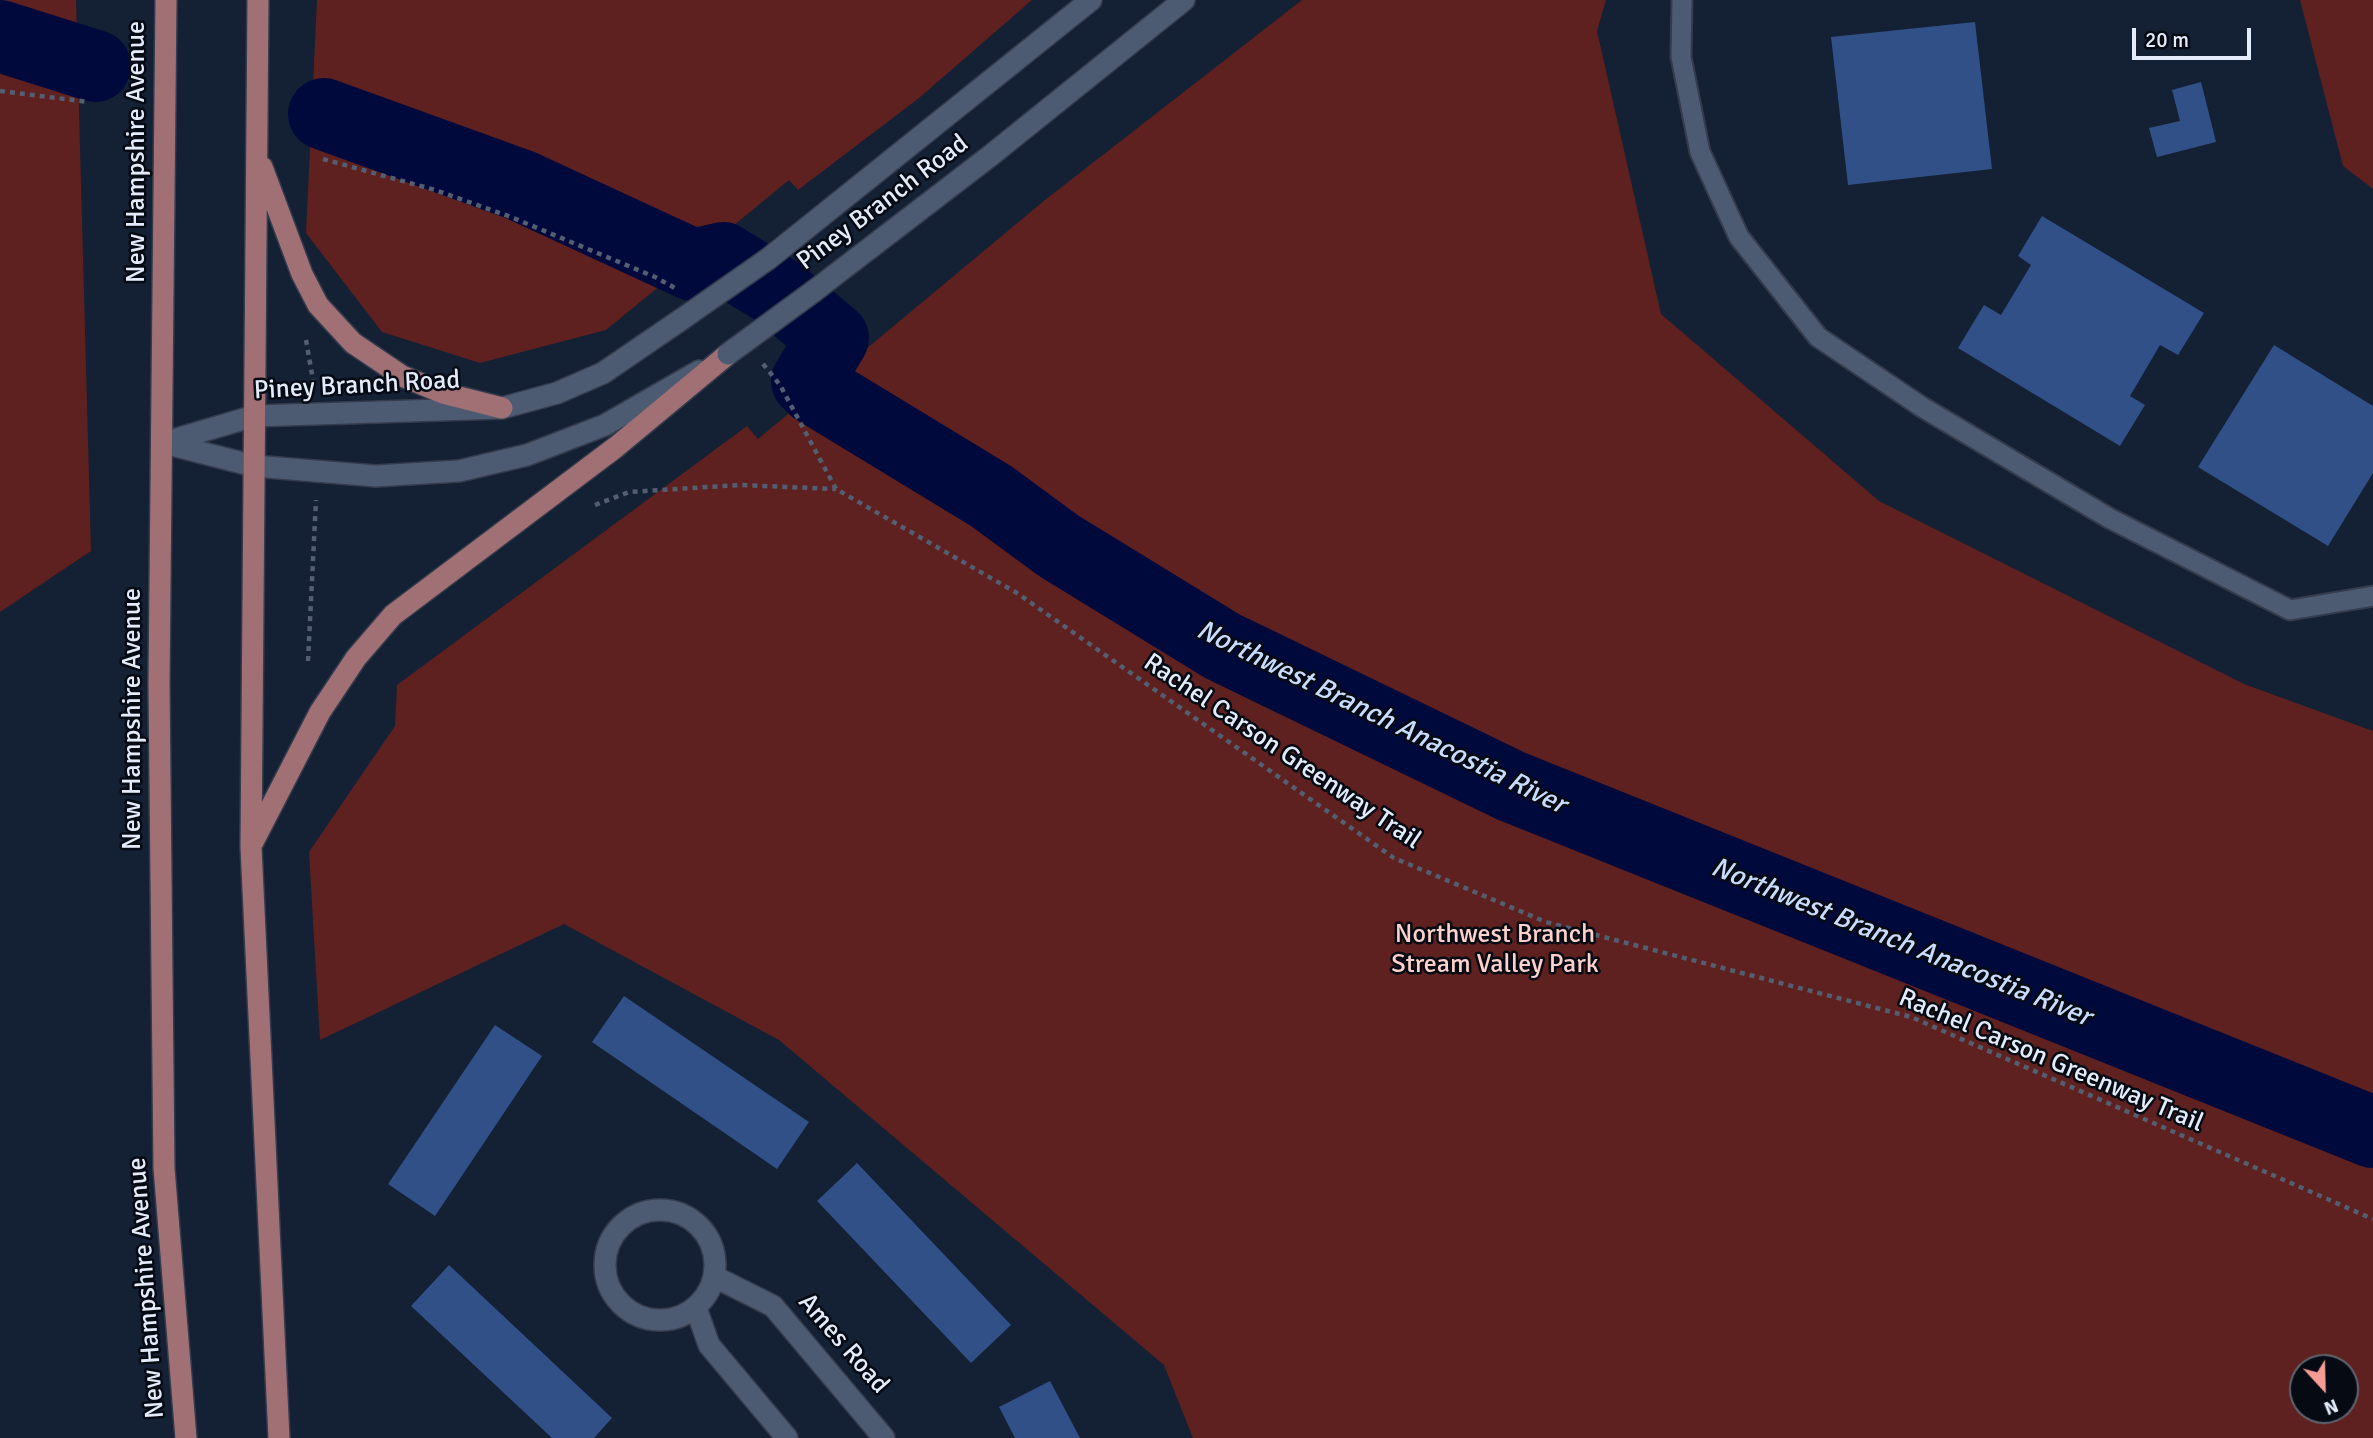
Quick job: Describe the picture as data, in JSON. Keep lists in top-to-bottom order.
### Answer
{
  "streets": {
    "main road": ["New Hampshire Avenue", "Piney Branch Road", "Ames Road"],
    "path": ["Rachel Carson Greenway Trail"]
  },
  "crossings": [
    ["New Hampshire Avenue", "Piney Branch Road"]
  ],
  "water": ["Northwest Branch Anacostia River"],
  "parks": ["Northwest Branch Stream Valley Park"],
  "scale_bar": "20 m",
  "north": "bottom"
}
